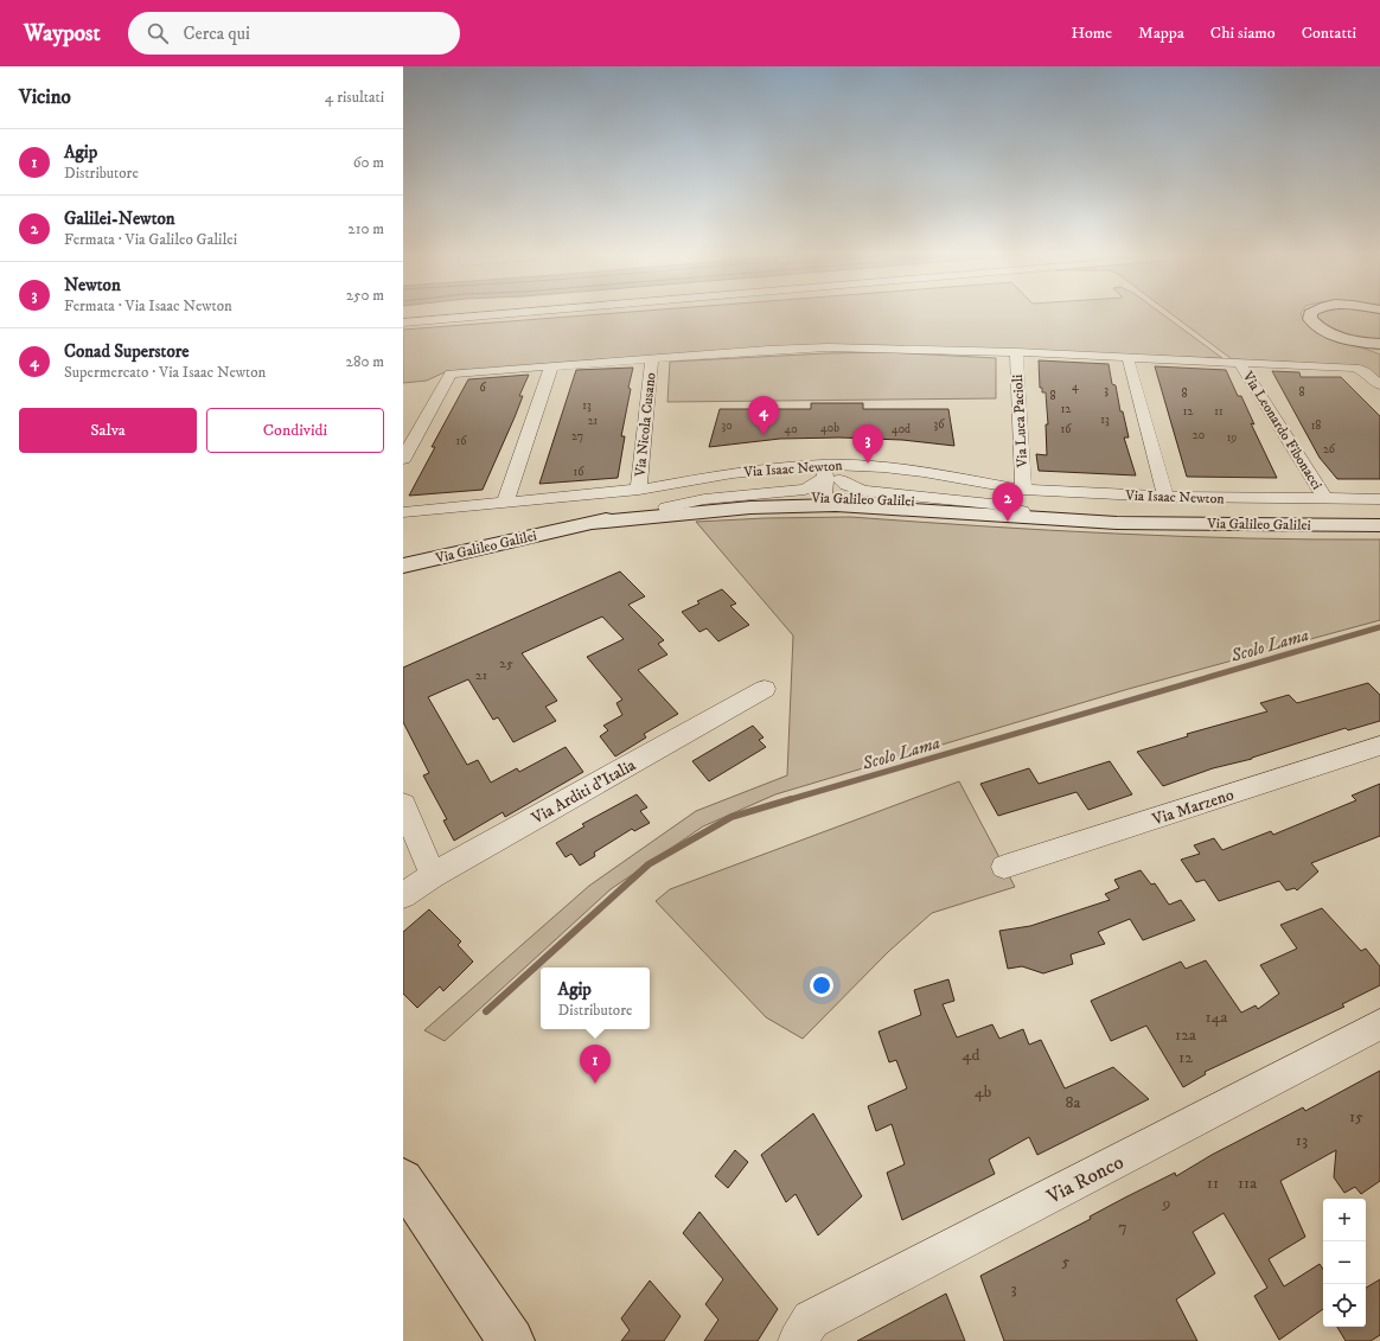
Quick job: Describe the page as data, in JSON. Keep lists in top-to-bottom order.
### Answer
{
  "streets": {
    "main road": ["Via Galileo Galilei"],
    "street": [
      "Via Luca Pacioli",
      "Via Nicola Cusano",
      "Via Leonardo Fibonacci",
      "Via Isaac Newton",
      "Via Arditi d'Italia",
      "Via Marzeno",
      "Via Ronco"
    ]
  },
  "crossings": [
    ["Via Luca Pacioli", "Via Isaac Newton"],
    ["Via Nicola Cusano", "Via Isaac Newton"],
    ["Via Leonardo Fibonacci", "Via Isaac Newton"]
  ],
  "water": ["Scolo Lama"],
  "house_numbers": [
    "4",
    "6",
    "3",
    "8",
    "8",
    "8",
    "13",
    "12",
    "12",
    "11",
    "13",
    "21",
    "36",
    "30",
    "18",
    "40b",
    "40",
    "40d",
    "16",
    "20",
    "27",
    "19",
    "16",
    "26",
    "16",
    "25",
    "21",
    "14a",
    "12a",
    "4d",
    "12",
    "4b",
    "8a",
    "15",
    "13",
    "11",
    "11a",
    "9",
    "7",
    "5",
    "3"
  ],
  "page": {
    "header": "Waypost",
    "search": "Cerca qui",
    "nav": [
      "Home",
      "Mappa",
      "Chi siamo",
      "Contatti"
    ],
    "heading": ["Vicino", "4 risultati"],
    "list": [
      {
        "mark": "1",
        "name": "Agip",
        "note": "Distributore",
        "value": "60 m"
      },
      {
        "mark": "2",
        "name": "Galilei-Newton",
        "note": "Fermata · Via Galileo Galilei",
        "value": "210 m"
      },
      {
        "mark": "3",
        "name": "Newton",
        "note": "Fermata · Via Isaac Newton",
        "value": "250 m"
      },
      {
        "mark": "4",
        "name": "Conad Superstore",
        "note": "Supermercato · Via Isaac Newton",
        "value": "280 m"
      }
    ],
    "buttons": ["Salva", "Condividi"],
    "pins": [
      "4",
      "3",
      "2",
      "1"
    ],
    "popup": ["Agip", "Distributore"],
    "map_buttons": ["+", "−"]
  }
}
